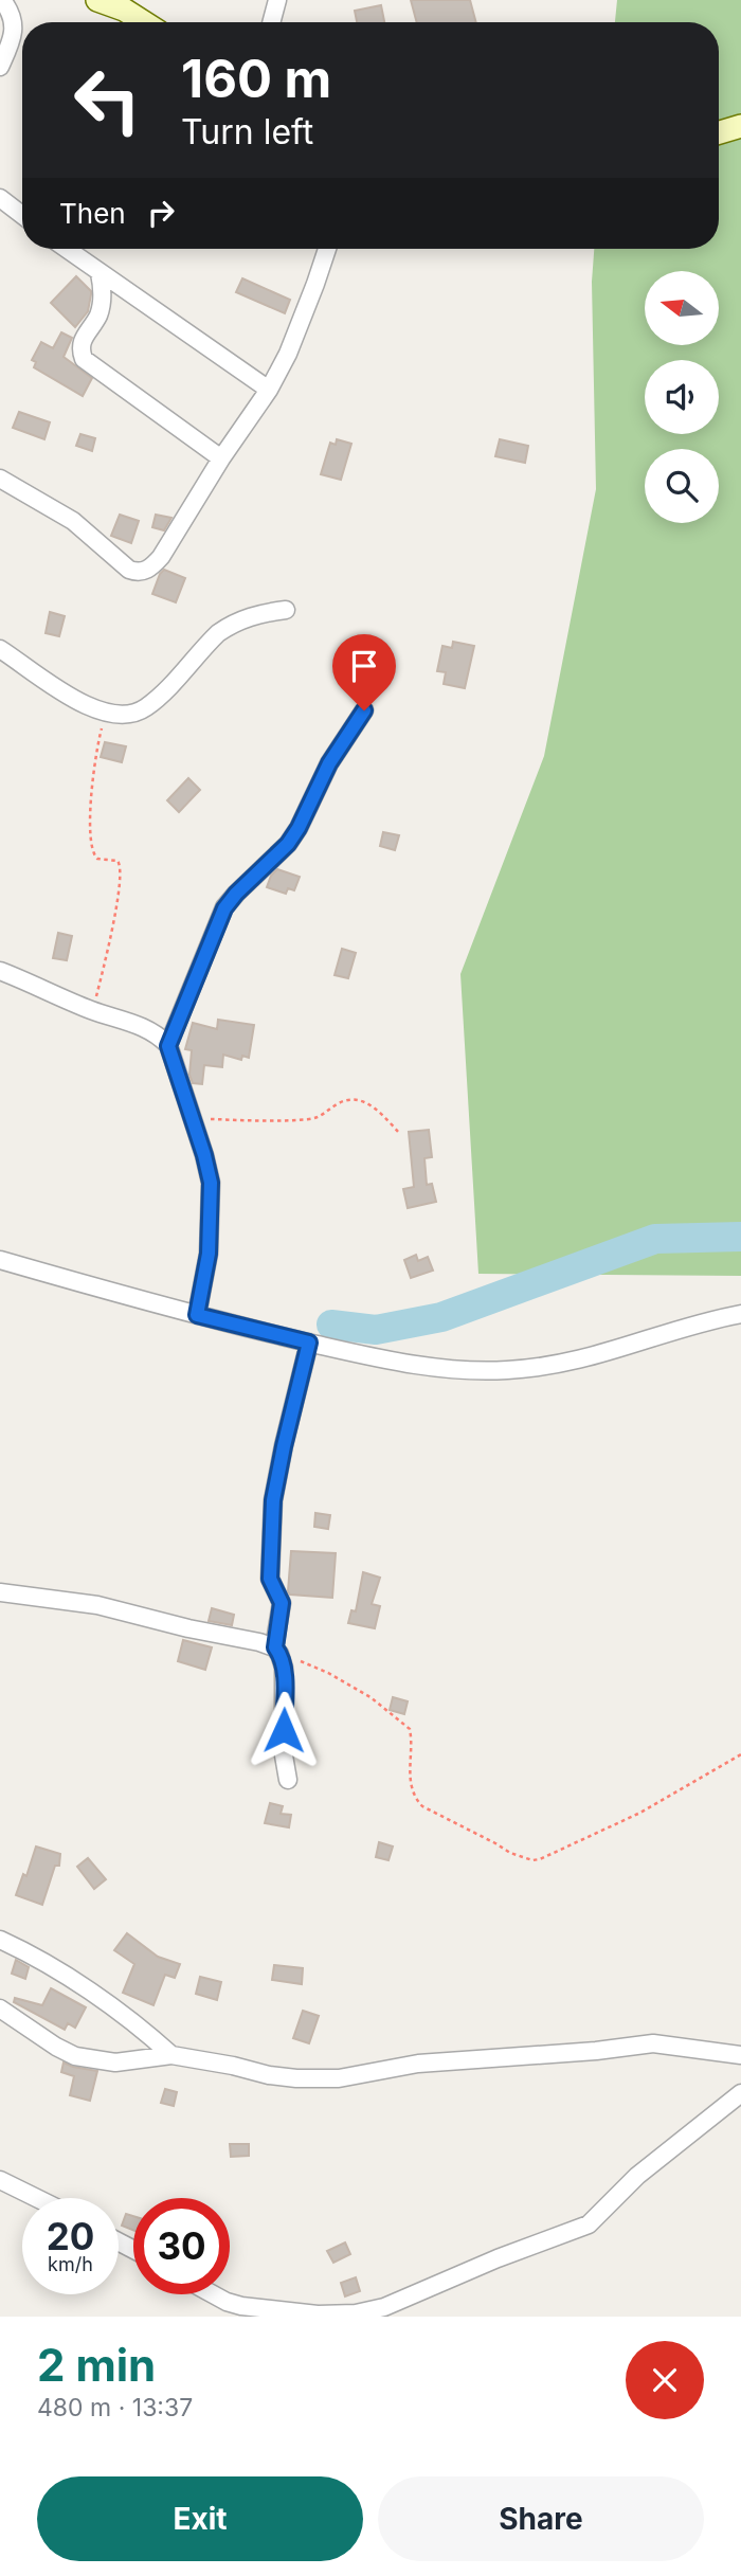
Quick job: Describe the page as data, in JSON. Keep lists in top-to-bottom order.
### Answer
{
  "north": "left",
  "page": {
    "turn": ["160 m", "Turn left"],
    "then": "Then",
    "speed": "20 km/h",
    "limit": "30",
    "heading": ["2 min", "480 m · 13:37"],
    "buttons": ["Exit", "Share"]
  }
}
